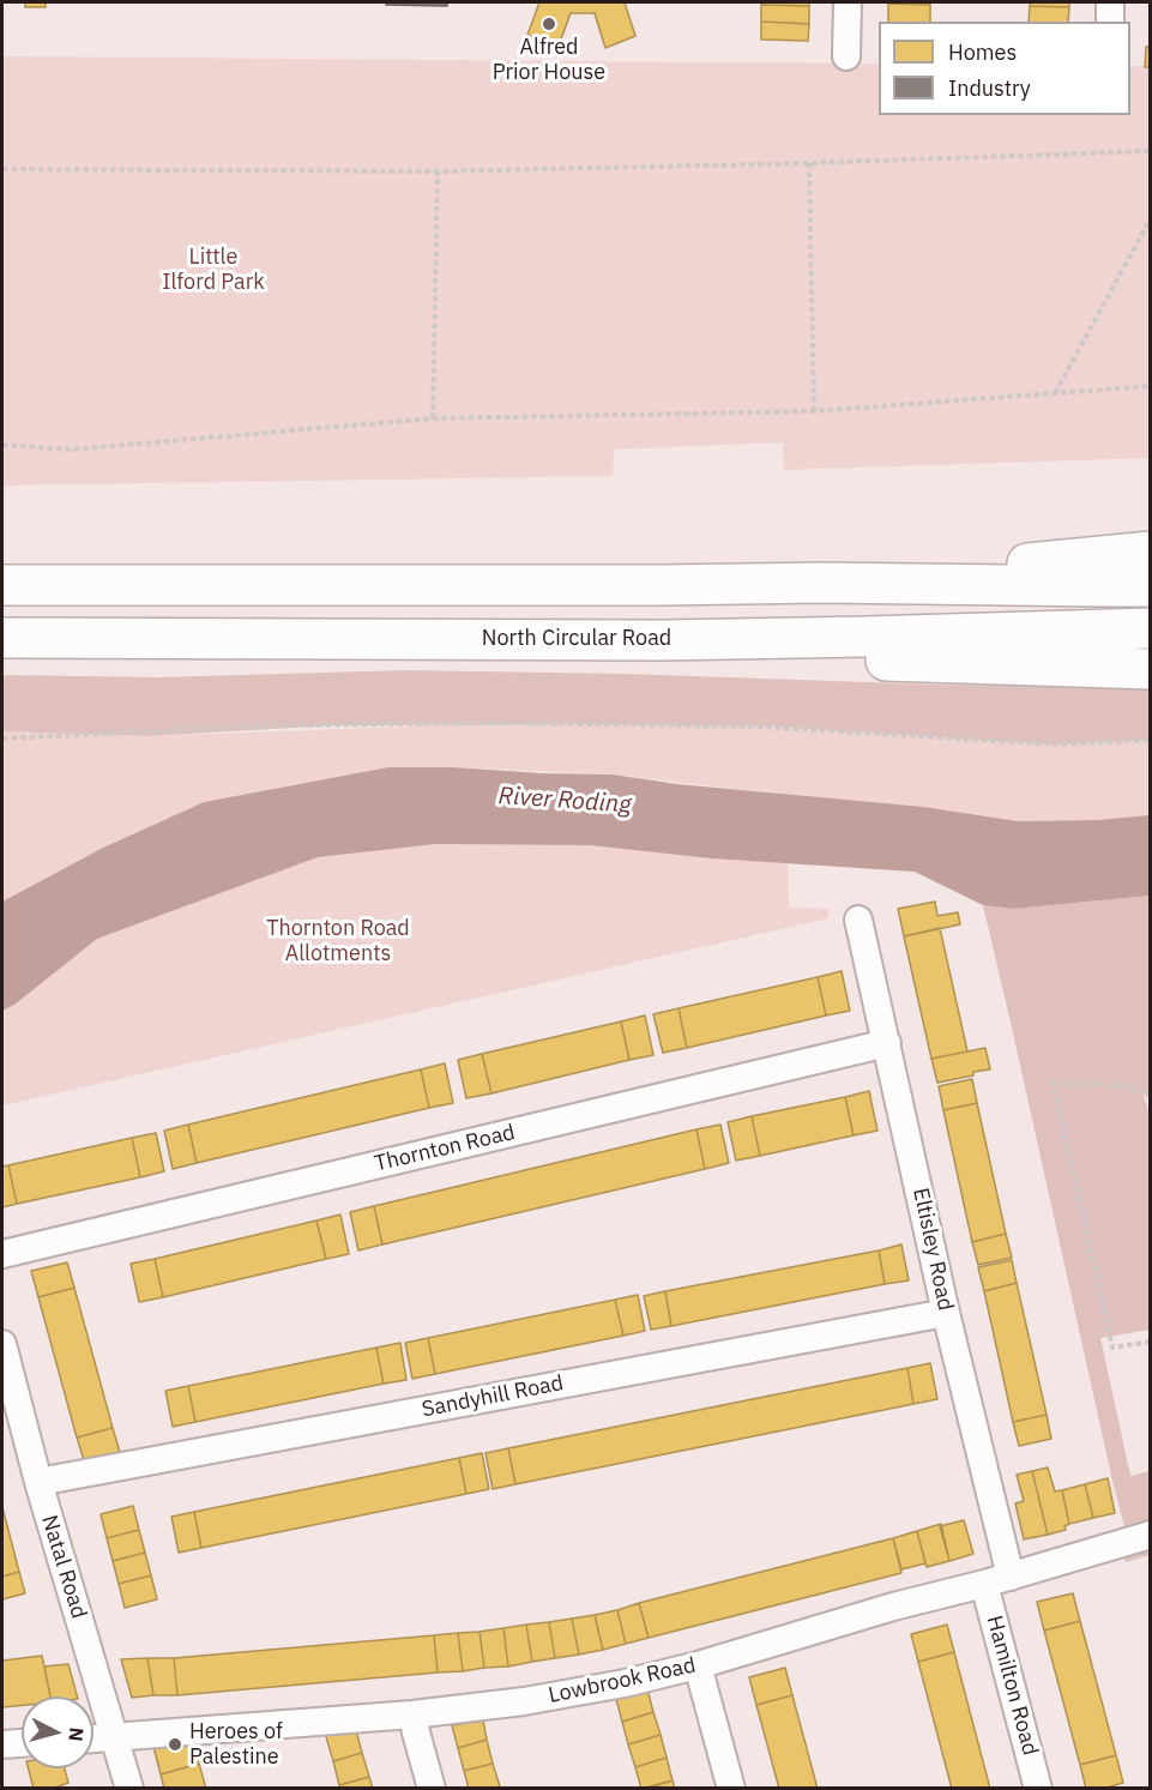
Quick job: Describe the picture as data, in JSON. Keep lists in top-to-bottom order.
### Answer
{
  "streets": {
    "highway": ["North Circular Road"],
    "street": [
      "Thornton Road",
      "Eltisley Road",
      "Sandyhill Road",
      "Natal Road",
      "Lowbrook Road",
      "Hamilton Road"
    ]
  },
  "crossings": [
    ["Thornton Road", "Eltisley Road"],
    ["Eltisley Road", "Sandyhill Road"],
    ["Eltisley Road", "Lowbrook Road"],
    ["Sandyhill Road", "Natal Road"],
    ["Natal Road", "Lowbrook Road"],
    ["Lowbrook Road", "Hamilton Road"]
  ],
  "water": ["River Roding"],
  "parks": ["Little Ilford Park", "Thornton Road Allotments"],
  "places": ["Alfred Prior House", "Heroes of Palestine"],
  "legend": ["Homes", "Industry"],
  "north": "right"
}
